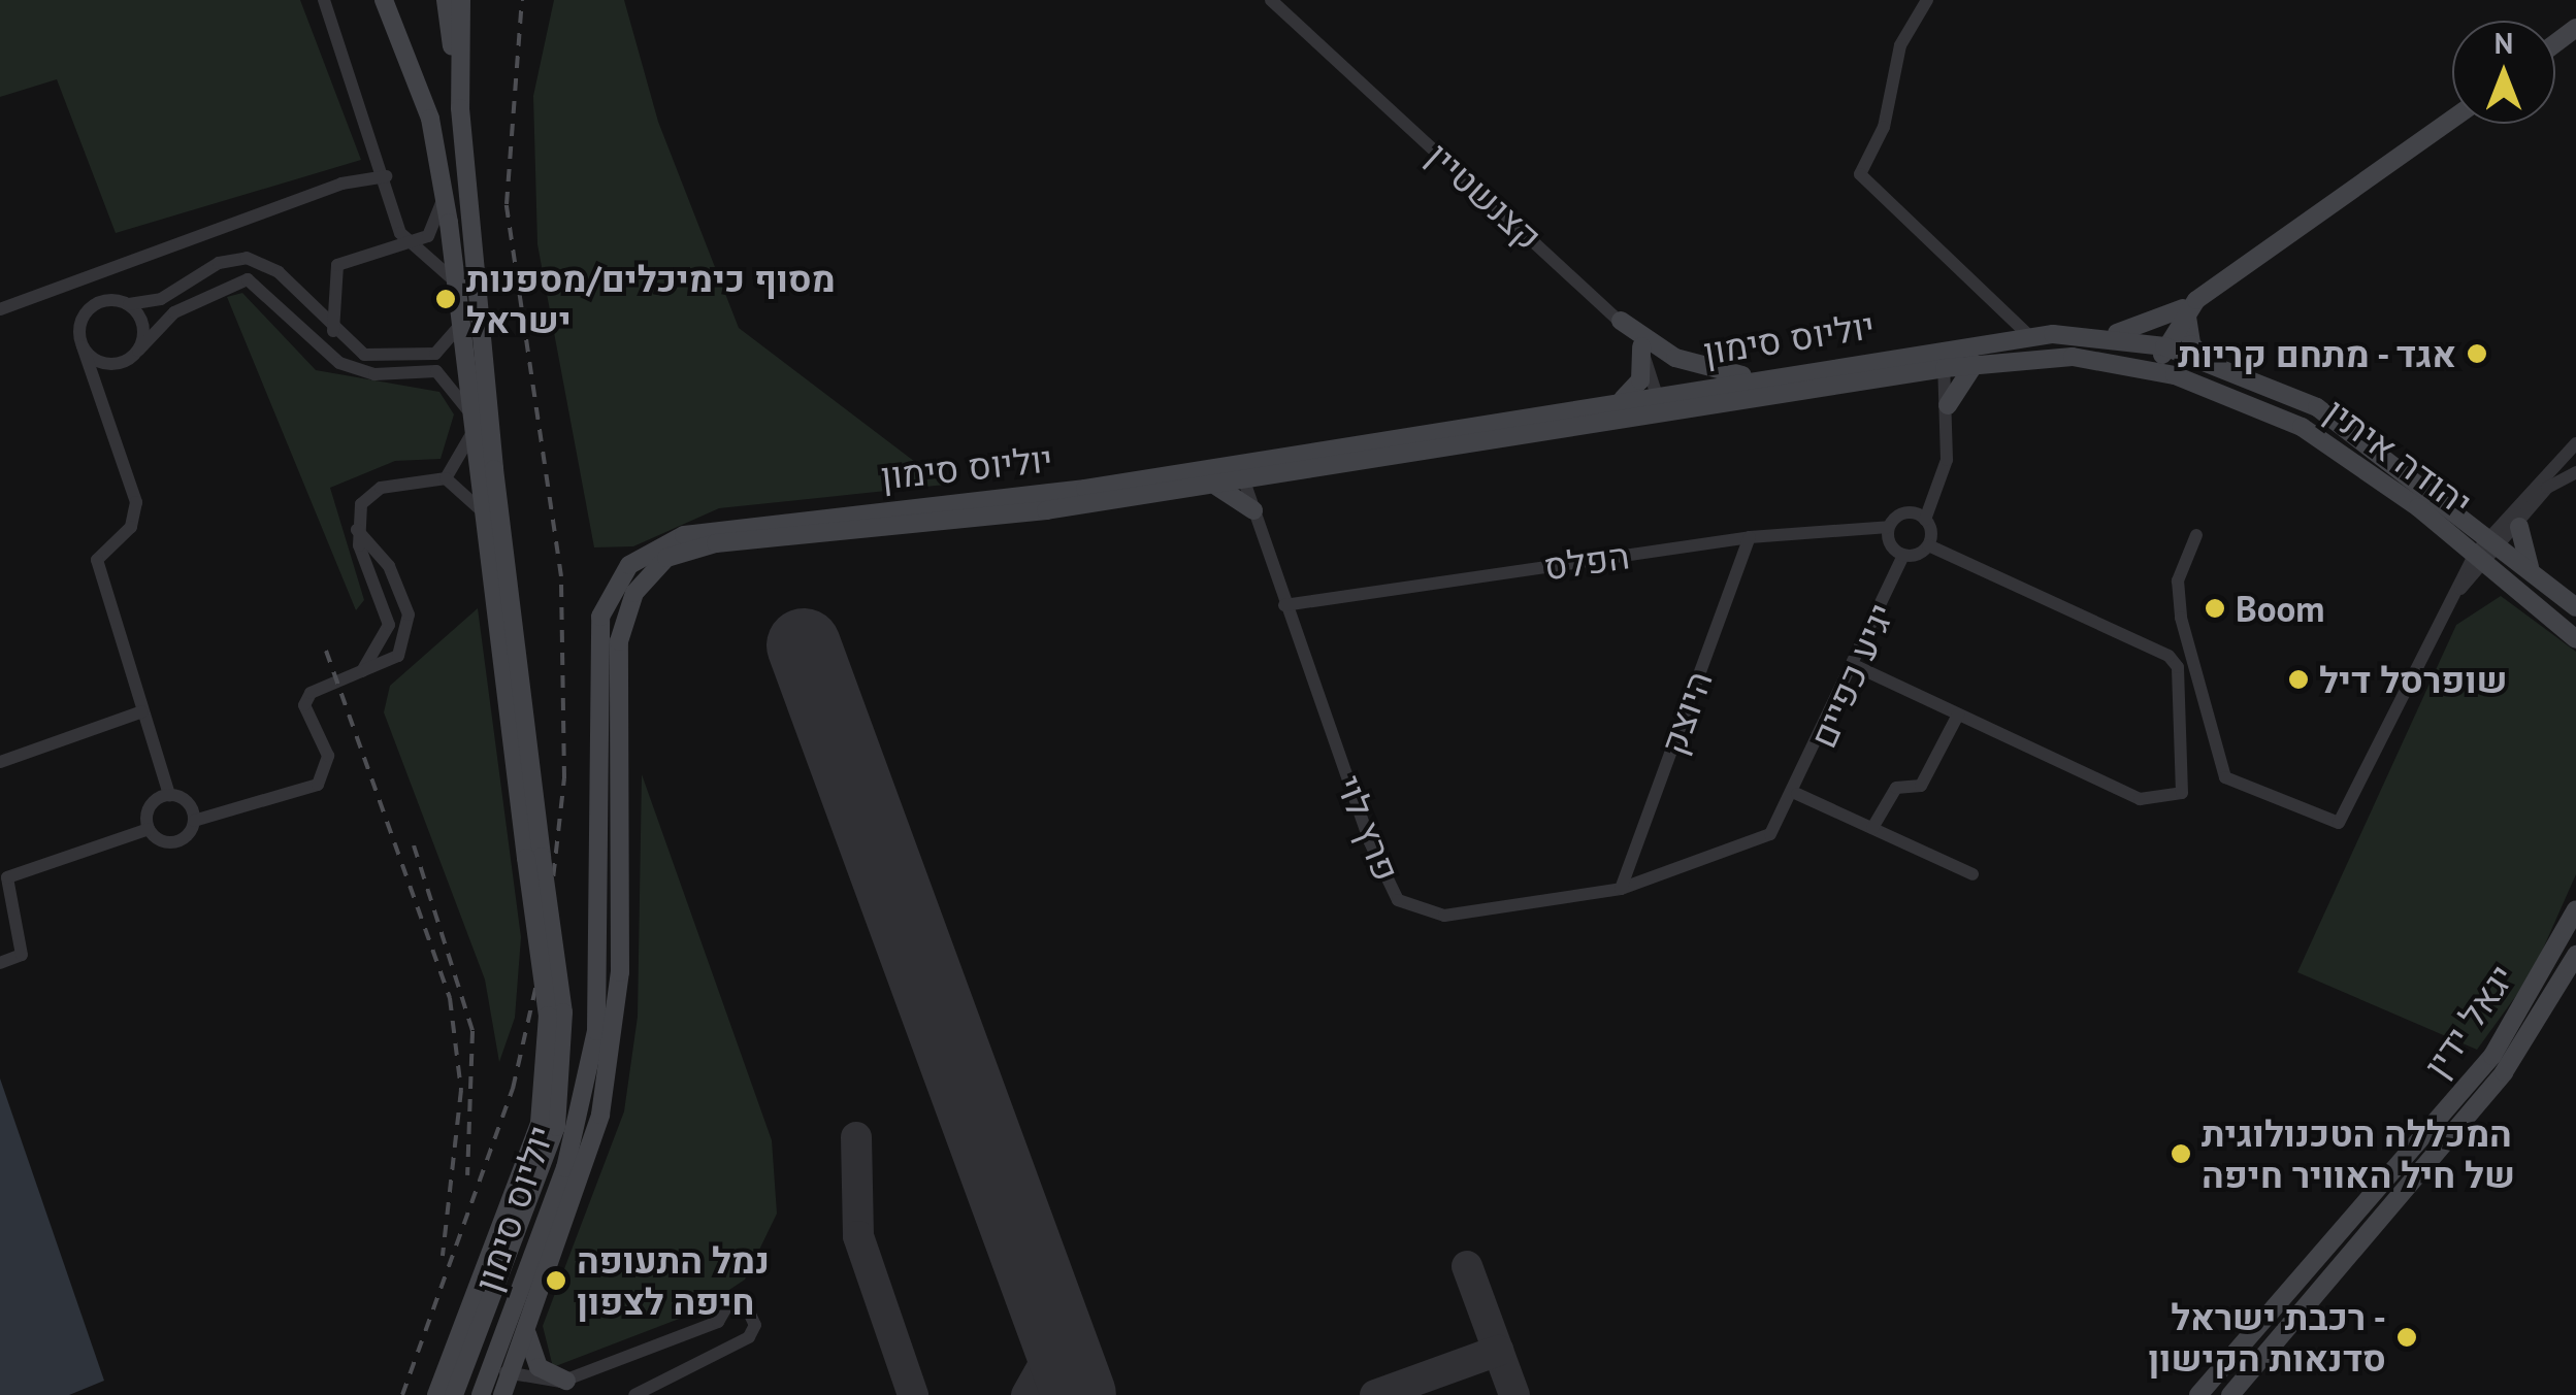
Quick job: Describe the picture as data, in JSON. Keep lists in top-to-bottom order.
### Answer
{
  "streets": {
    "street": [
      "קצנשטיין",
      "יוליוס סימון",
      "יהודה איתין",
      "הפלס",
      "יגיע כפיים",
      "היוצק",
      "פרץ לוי",
      "יגאל ידין"
    ]
  },
  "crossings": [
    ["קצנשטיין", "יוליוס סימון"],
    ["יוליוס סימון", "יהודה איתין"],
    ["יוליוס סימון", "פרץ לוי"],
    ["הפלס", "היוצק"],
    ["הפלס", "פרץ לוי"],
    ["יגיע כפיים", "פרץ לוי"],
    ["היוצק", "פרץ לוי"]
  ],
  "places": [
    "מסוף כימיכלים/מספנות ישראל",
    "אגד - מתחם קריות",
    "Boom",
    "שופרסל דיל",
    "המכללה הטכנולוגית של חיל האוויר חיפה",
    "נמל התעופה חיפה לצפון",
    "רכבת ישראל - סדנאות הקישון"
  ],
  "north": "top"
}
